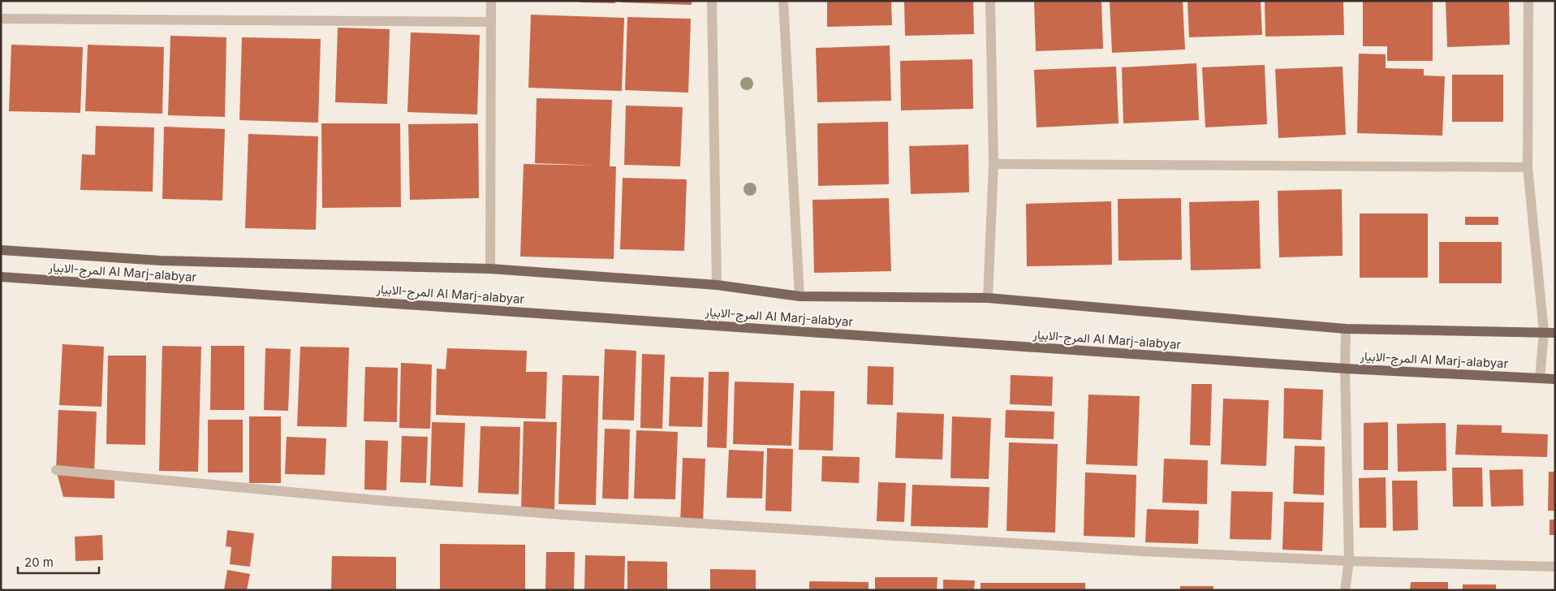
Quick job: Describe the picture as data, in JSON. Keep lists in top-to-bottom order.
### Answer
{
  "streets": {
    "main road": ["المرج-الابيار Al Marj-alabyar"]
  },
  "scale_bar": "20 m"
}
